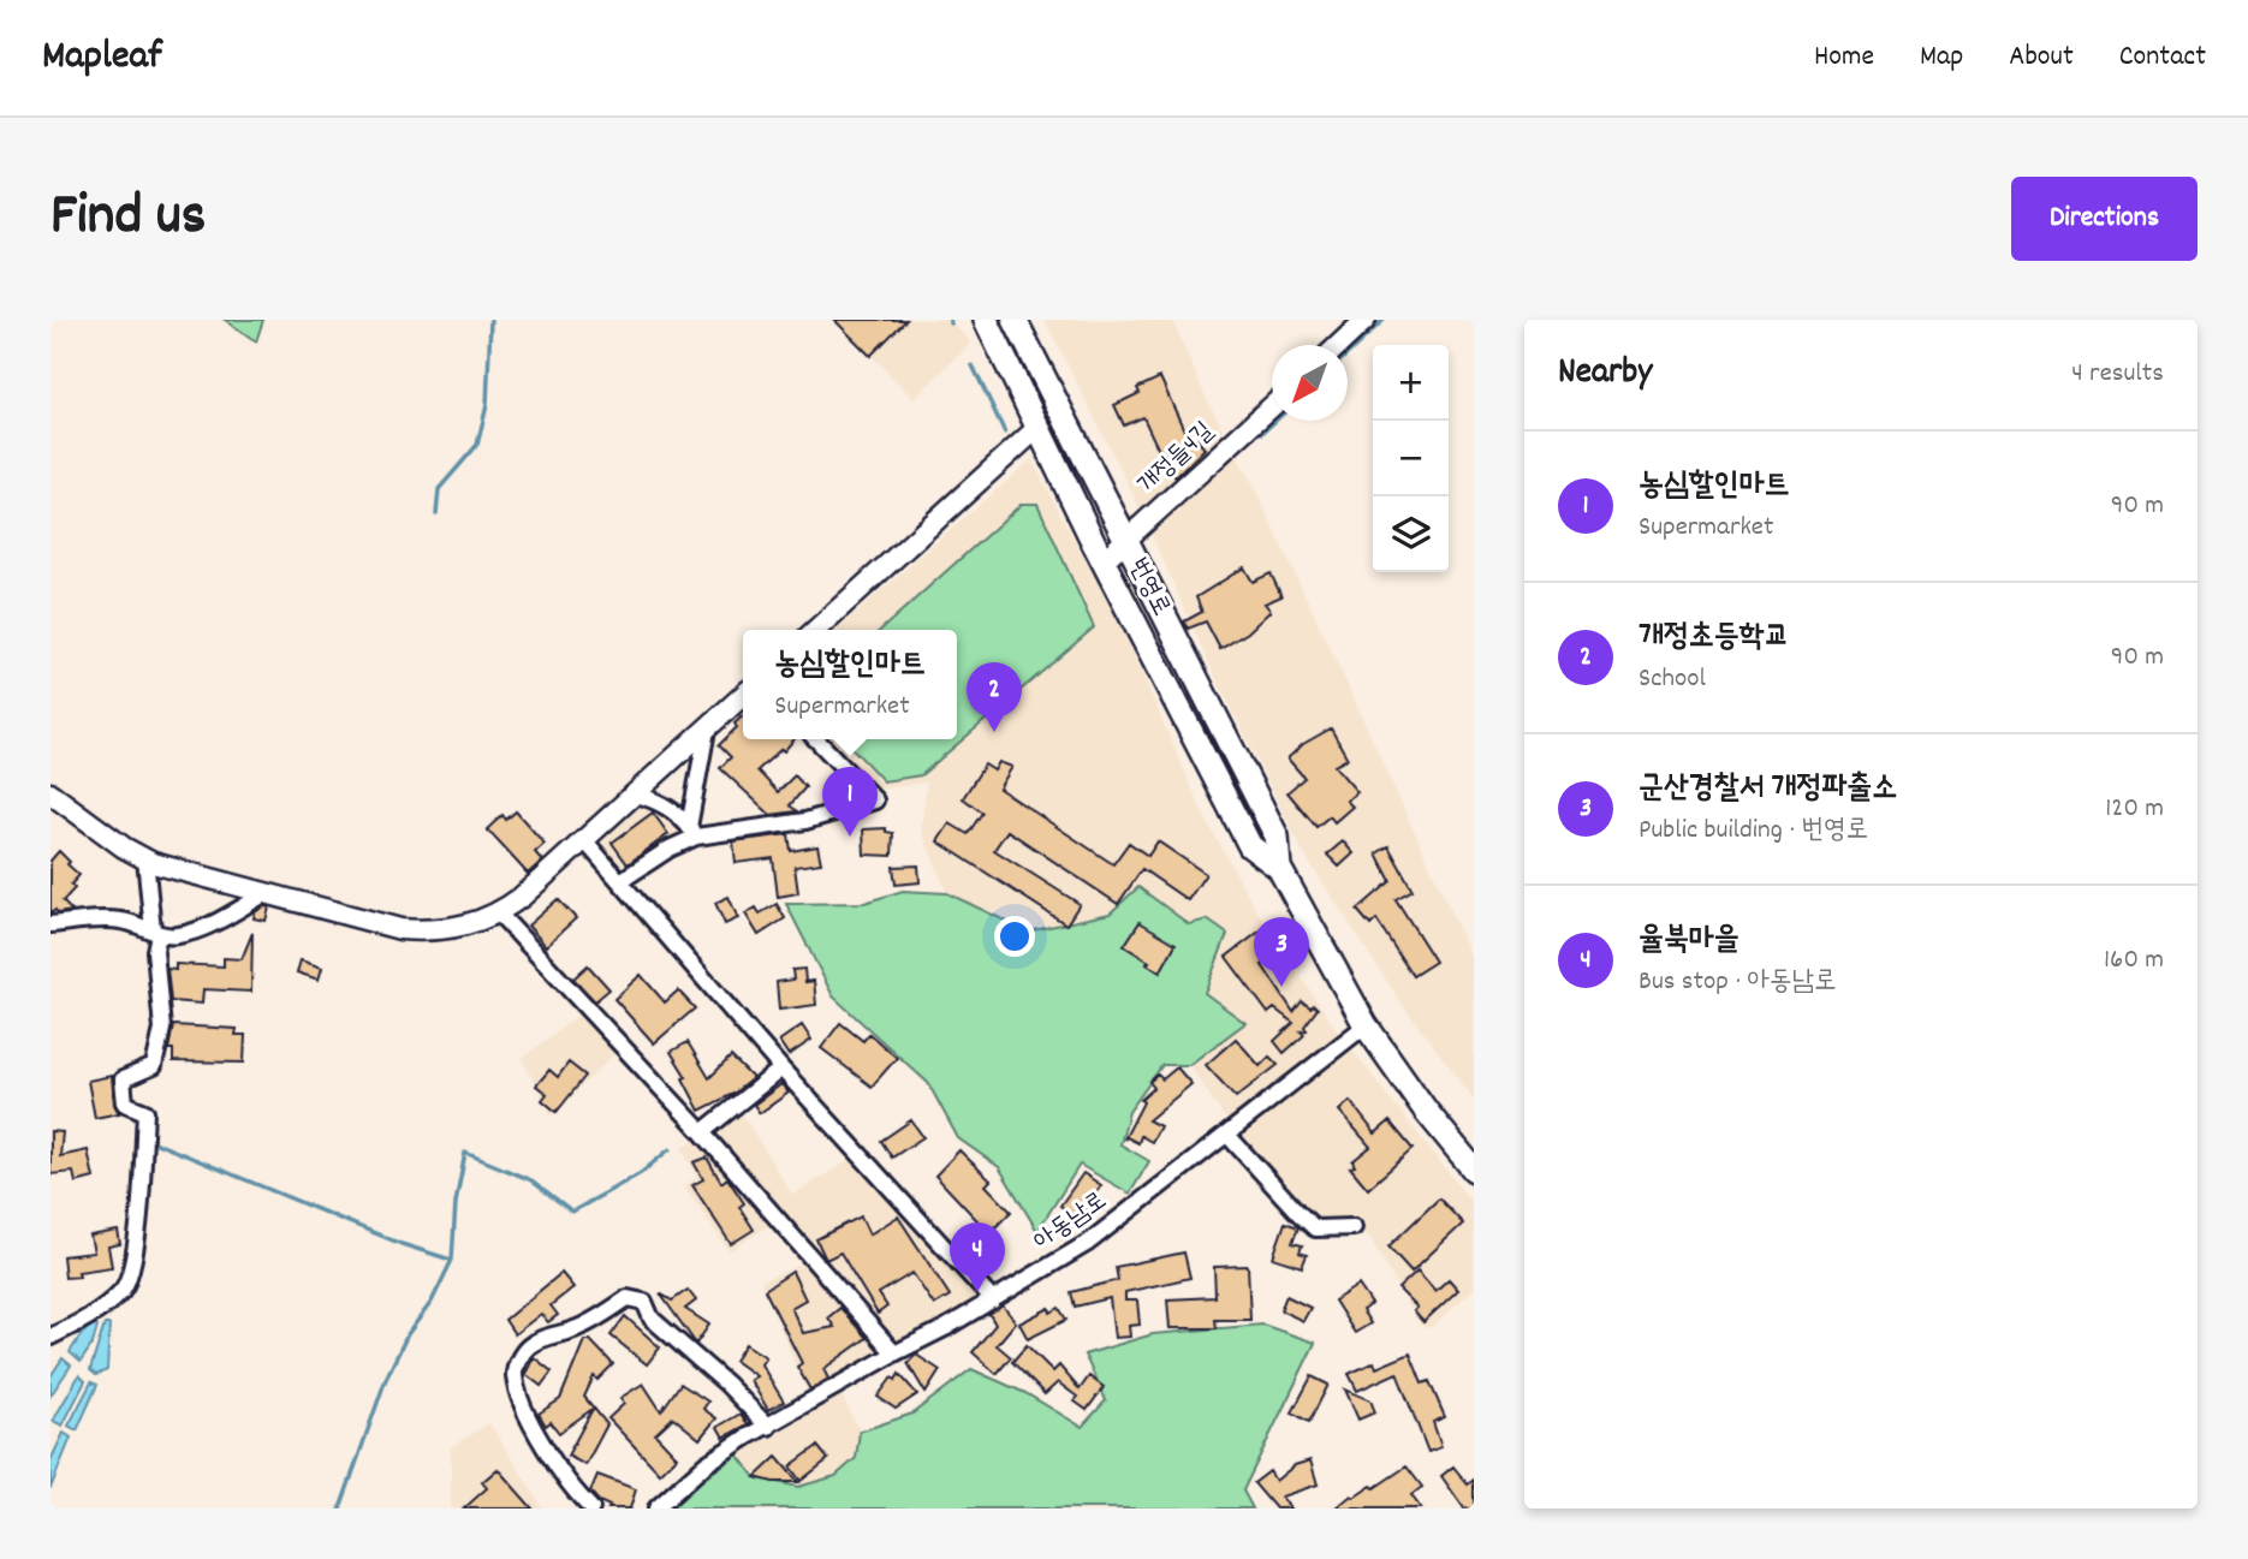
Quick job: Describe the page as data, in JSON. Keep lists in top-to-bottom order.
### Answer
{
  "streets": {
    "main road": ["번영로"],
    "street": ["개정들4길", "아동남로"]
  },
  "crossings": [
    ["개정들4길", "번영로"],
    ["번영로", "아동남로"]
  ],
  "north": "bottom left",
  "page": {
    "header": "Mapleaf",
    "nav": [
      "Home",
      "Map",
      "About",
      "Contact"
    ],
    "title": "Find us",
    "buttons": "Directions",
    "heading": ["Nearby", "4 results"],
    "map_buttons": ["+", "−"],
    "list": [
      {
        "mark": "1",
        "name": "농심할인마트",
        "note": "Supermarket",
        "value": "90 m"
      },
      {
        "mark": "2",
        "name": "개정초등학교",
        "note": "School",
        "value": "90 m"
      },
      {
        "mark": "3",
        "name": "군산경찰서 개정파출소",
        "note": "Public building · 번영로",
        "value": "120 m"
      },
      {
        "mark": "4",
        "name": "율북마을",
        "note": "Bus stop · 아동남로",
        "value": "160 m"
      }
    ],
    "popup": ["농심할인마트", "Supermarket"],
    "pins": [
      "2",
      "1",
      "3",
      "4"
    ]
  }
}
